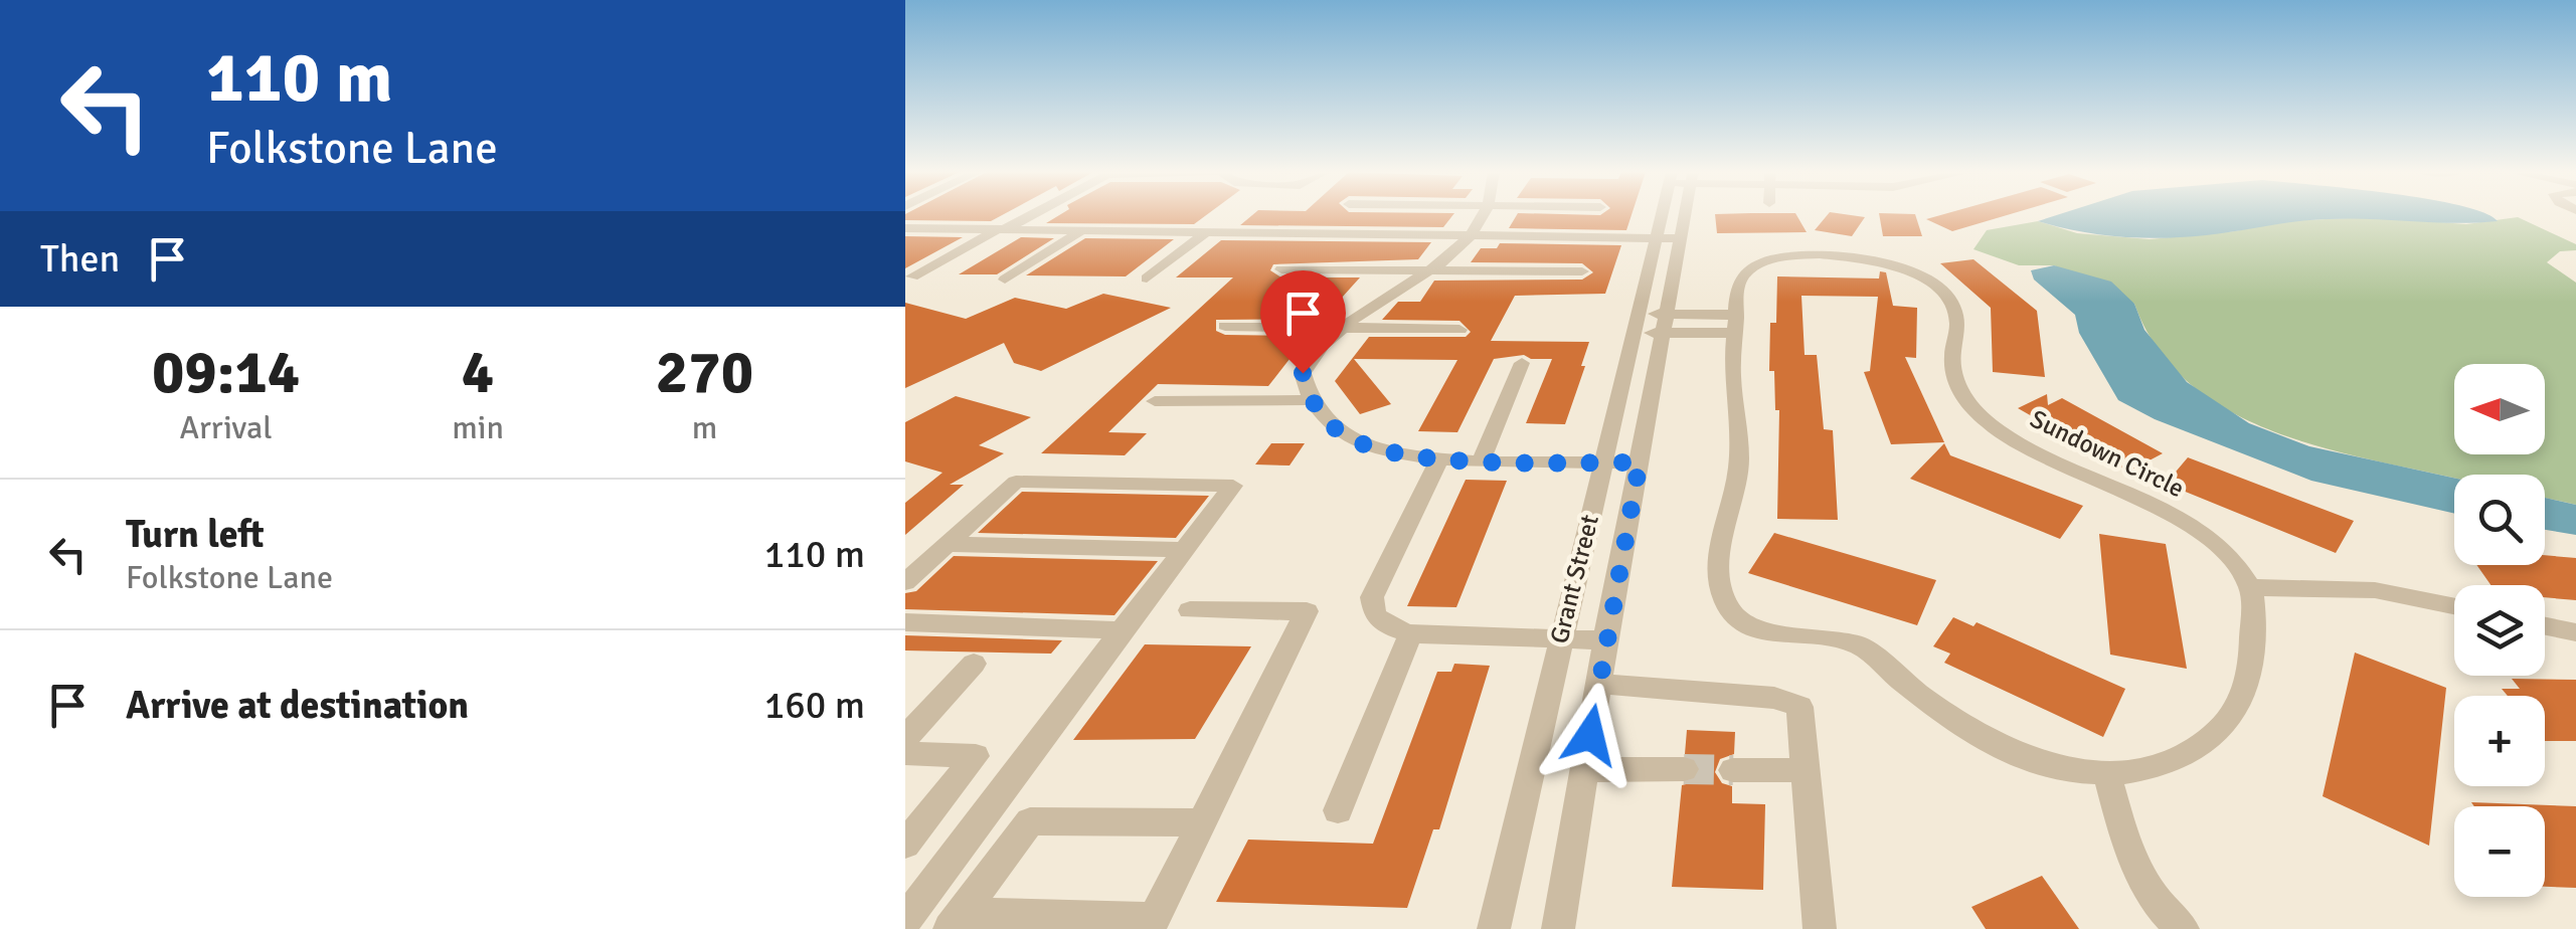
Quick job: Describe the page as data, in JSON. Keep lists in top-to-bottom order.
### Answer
{
  "streets": {
    "street": ["Sundown Circle", "Grant Street"]
  },
  "north": "left",
  "page": {
    "turn": ["110 m", "Folkstone Lane"],
    "then": "Then",
    "eta": [
      "09:14",
      "Arrival",
      "4",
      "min",
      "270",
      "m"
    ],
    "map_buttons": ["+", "−"],
    "list": [
      {
        "name": "Turn left",
        "note": "Folkstone Lane",
        "value": "110 m"
      },
      {
        "name": "Arrive at destination",
        "value": "160 m"
      }
    ]
  }
}
